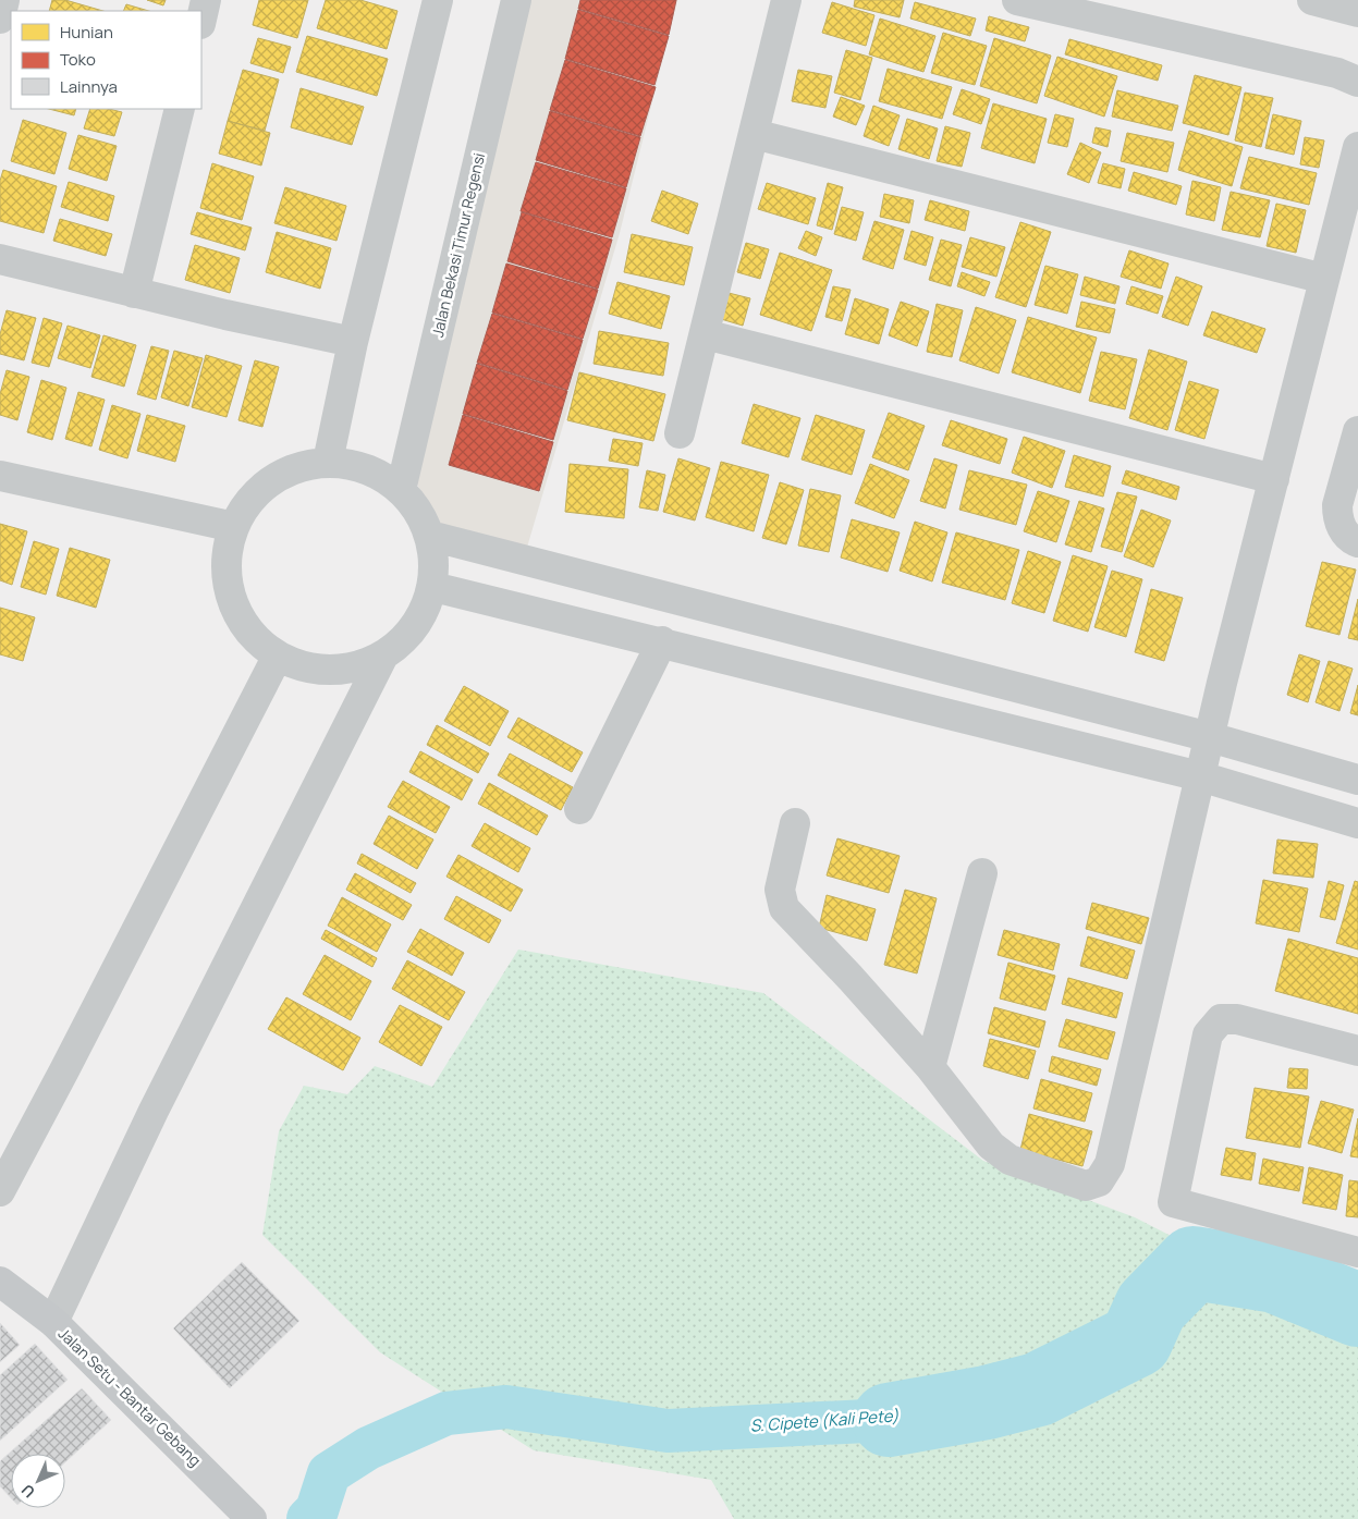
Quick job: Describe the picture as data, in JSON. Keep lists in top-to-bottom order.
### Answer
{
  "streets": {
    "main road": ["Jalan Setu - Bantar Gebang"],
    "street": ["Jalan Bekasi Timur Regensi"]
  },
  "water": ["S. Cipete (Kali Pete)"],
  "legend": ["Hunian", "Toko", "Lainnya"],
  "north": "bottom left"
}
